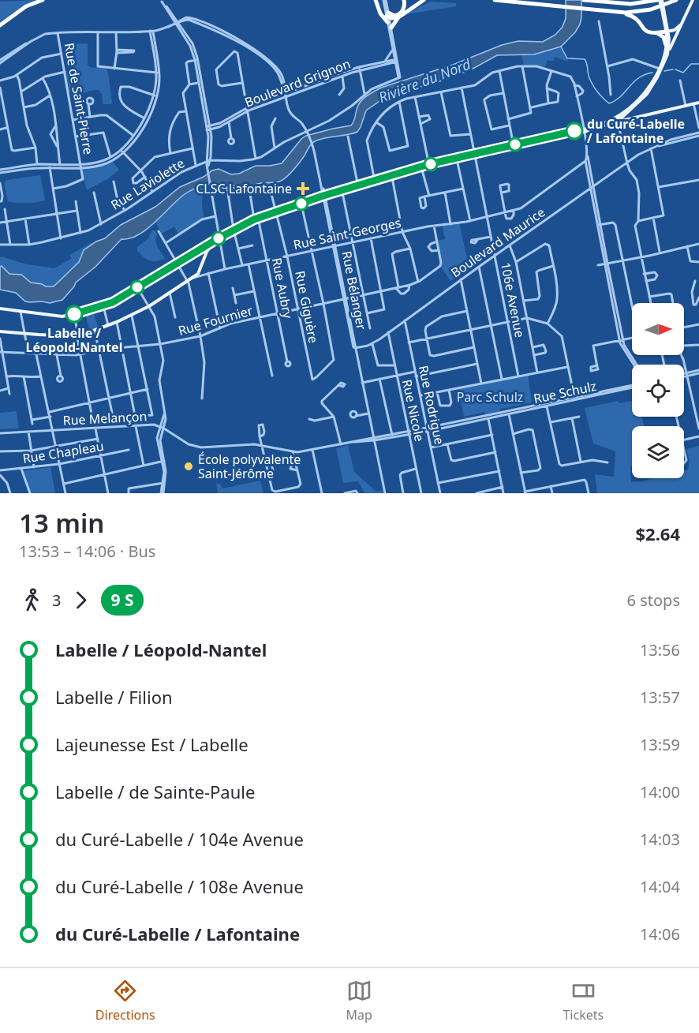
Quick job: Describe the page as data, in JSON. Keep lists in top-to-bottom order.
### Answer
{
  "streets": {
    "main road": ["Rue Saint-Georges"],
    "street": [
      "Boulevard Grignon",
      "Rue de Saint-Pierre",
      "Rue Laviolette",
      "Boulevard Maurice",
      "Rue Aubry",
      "Rue Bélanger",
      "106e Avenue",
      "Rue Giguère",
      "Rue Fournier",
      "Rue Schulz",
      "Rue Rodrigue",
      "Rue Nicole",
      "Rue Melançon",
      "Rue Chapleau"
    ]
  },
  "crossings": [
    ["Boulevard Grignon", "Rue Laviolette"],
    ["Boulevard Grignon", "Rue Bélanger"],
    ["Rue Laviolette", "Rue Bélanger"],
    ["Rue Saint-Georges", "Rue Aubry"],
    ["Rue Saint-Georges", "Rue Bélanger"],
    ["Rue Saint-Georges", "106e Avenue"],
    ["Rue Saint-Georges", "Rue Giguère"],
    ["Rue Saint-Georges", "Rue Fournier"],
    ["Boulevard Maurice", "Rue Bélanger"],
    ["Boulevard Maurice", "106e Avenue"],
    ["Boulevard Maurice", "Rue Rodrigue"],
    ["Boulevard Maurice", "Rue Nicole"],
    ["Rue Aubry", "Rue Giguère"],
    ["Rue Aubry", "Rue Fournier"],
    ["Rue Bélanger", "Rue Fournier"],
    ["Rue Bélanger", "Rue Schulz"],
    ["Rue Bélanger", "Rue Melançon"],
    ["Rue Giguère", "Rue Fournier"],
    ["Rue Schulz", "Rue Rodrigue"],
    ["Rue Schulz", "Rue Nicole"],
    ["Rue Schulz", "Rue Melançon"]
  ],
  "water": ["Rivière du Nord"],
  "parks": ["Parc Schulz"],
  "places": {
    "other": ["du Curé-Labelle / Lafontaine", "Labelle / Léopold-Nantel", "École polyvalente Saint-Jérôme"],
    "health": ["CLSC Lafontaine"]
  },
  "north": "right",
  "page": {
    "heading": ["13 min", "13:53 – 14:06 · Bus", "$2.64"],
    "legs": ["3", "9 S", "6 stops"],
    "list": [
      {
        "name": "Labelle / Léopold-Nantel",
        "value": "13:56"
      },
      {
        "name": "Labelle / Filion",
        "value": "13:57"
      },
      {
        "name": "Lajeunesse Est / Labelle",
        "value": "13:59"
      },
      {
        "name": "Labelle / de Sainte-Paule",
        "value": "14:00"
      },
      {
        "name": "du Curé-Labelle / 104e Avenue",
        "value": "14:03"
      },
      {
        "name": "du Curé-Labelle / 108e Avenue",
        "value": "14:04"
      },
      {
        "name": "du Curé-Labelle / Lafontaine",
        "value": "14:06"
      }
    ],
    "tabs": ["Directions", "Map", "Tickets"]
  }
}
